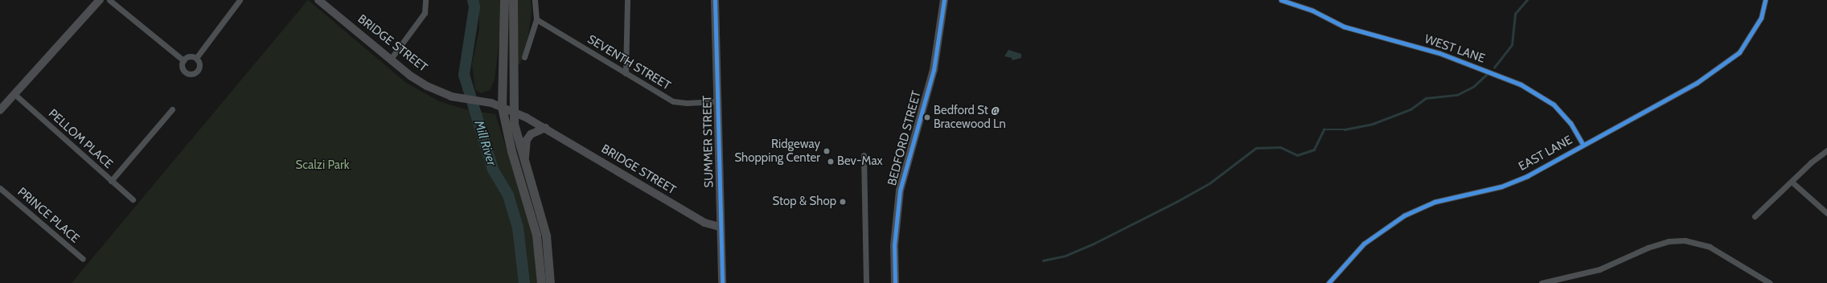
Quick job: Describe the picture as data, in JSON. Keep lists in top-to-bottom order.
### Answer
{
  "streets": {
    "main road": ["BRIDGE STREET", "BEDFORD STREET", "SUMMER STREET"],
    "street": [
      "WEST LANE",
      "SEVENTH STREET",
      "PELLOM PLACE",
      "EAST LANE",
      "PRINCE PLACE"
    ]
  },
  "crossings": [
    ["BRIDGE STREET", "SUMMER STREET"],
    ["WEST LANE", "EAST LANE"],
    ["SEVENTH STREET", "SUMMER STREET"]
  ],
  "water": ["Mill River"],
  "parks": ["Scalzi Park"],
  "places": [
    "Bedford St @ Bracewood Ln",
    "Ridgeway Shopping Center",
    "Bev-Max",
    "Stop & Shop"
  ]
}
